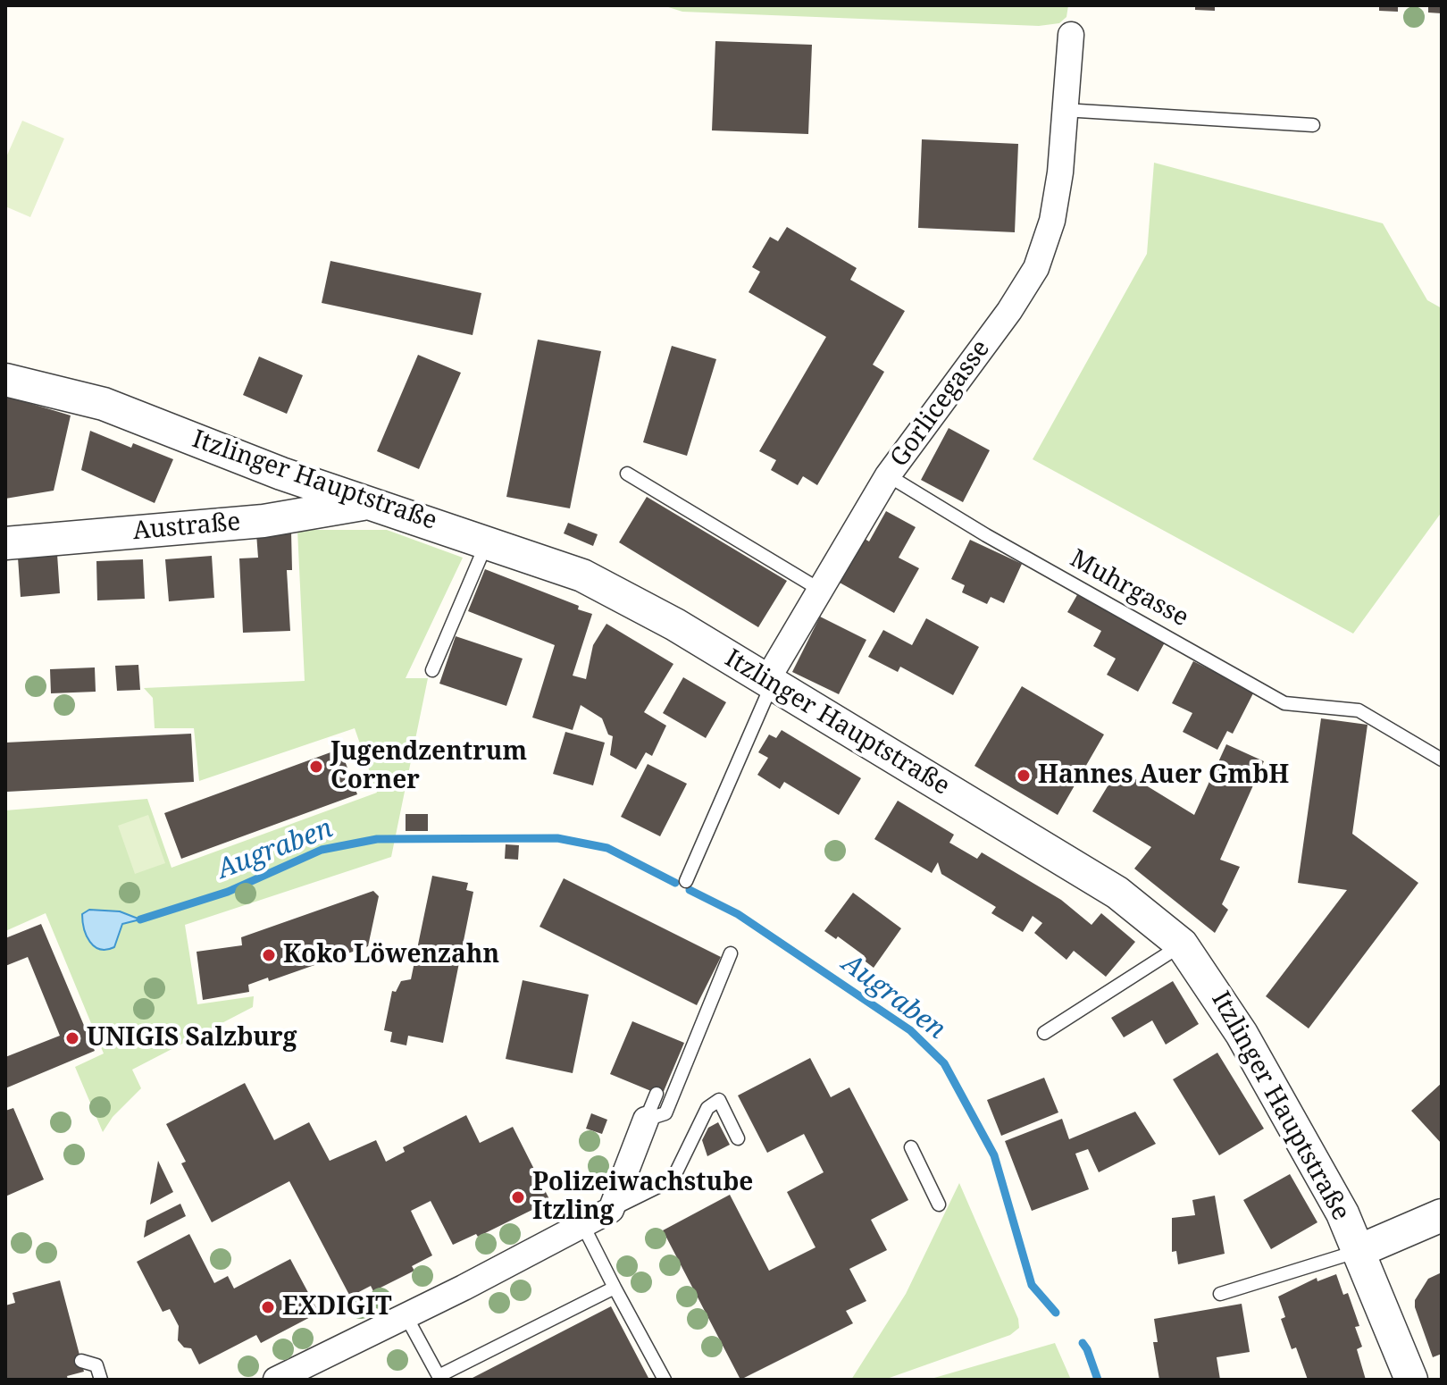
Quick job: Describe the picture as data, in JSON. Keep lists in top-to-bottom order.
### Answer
{
  "streets": {
    "street": ["Gorlicegasse", "Itzlinger Hauptstraße", "Austraße"],
    "lane": ["Muhrgasse"]
  },
  "crossings": [
    ["Gorlicegasse", "Itzlinger Hauptstraße"],
    ["Gorlicegasse", "Muhrgasse"],
    ["Itzlinger Hauptstraße", "Austraße"]
  ],
  "water": ["Augraben"],
  "places": [
    "Jugendzentrum Corner",
    "Hannes Auer GmbH",
    "Koko Löwenzahn",
    "UNIGIS Salzburg",
    "Polizeiwachstube Itzling",
    "EXDIGIT"
  ]
}
